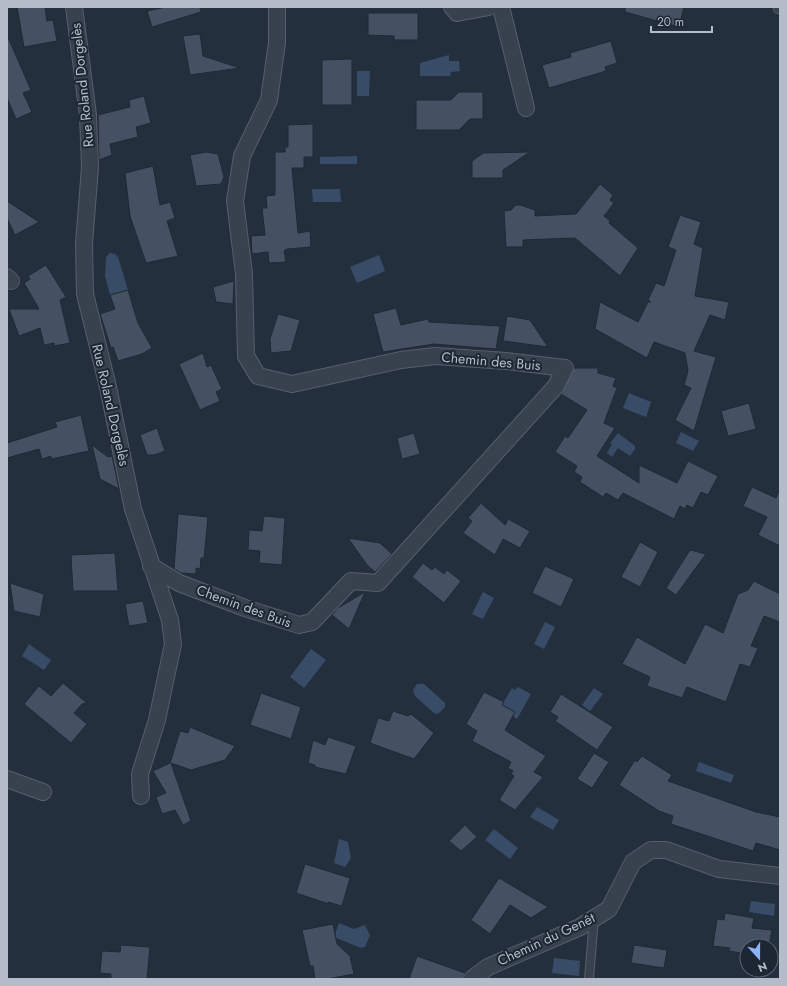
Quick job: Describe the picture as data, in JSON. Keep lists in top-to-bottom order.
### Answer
{
  "streets": {
    "street": ["Rue Roland Dorgelès", "Chemin des Buis", "Chemin du Genêt"]
  },
  "crossings": [
    ["Rue Roland Dorgelès", "Chemin des Buis"]
  ],
  "scale_bar": "20 m",
  "north": "bottom"
}
